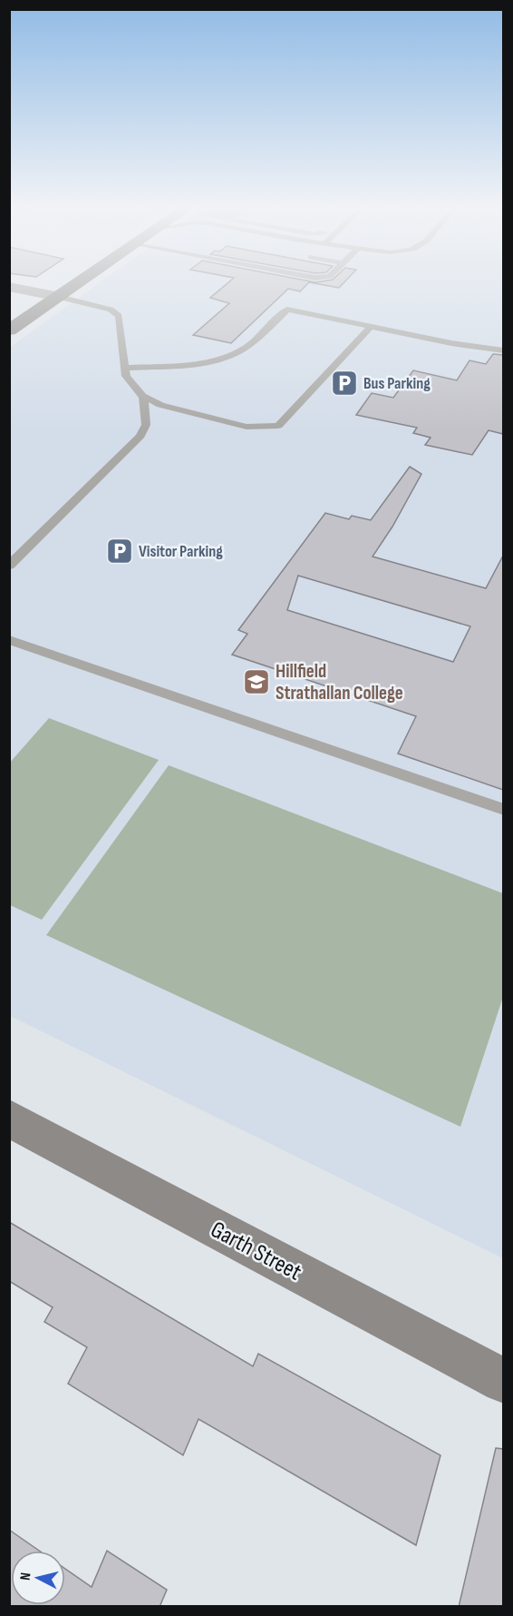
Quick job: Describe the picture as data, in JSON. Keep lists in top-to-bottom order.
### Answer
{
  "streets": {
    "main road": ["Garth Street"]
  },
  "places": {
    "parking": ["Bus Parking", "Visitor Parking"],
    "school or university": ["Hillfield Strathallan College"]
  },
  "north": "left"
}
